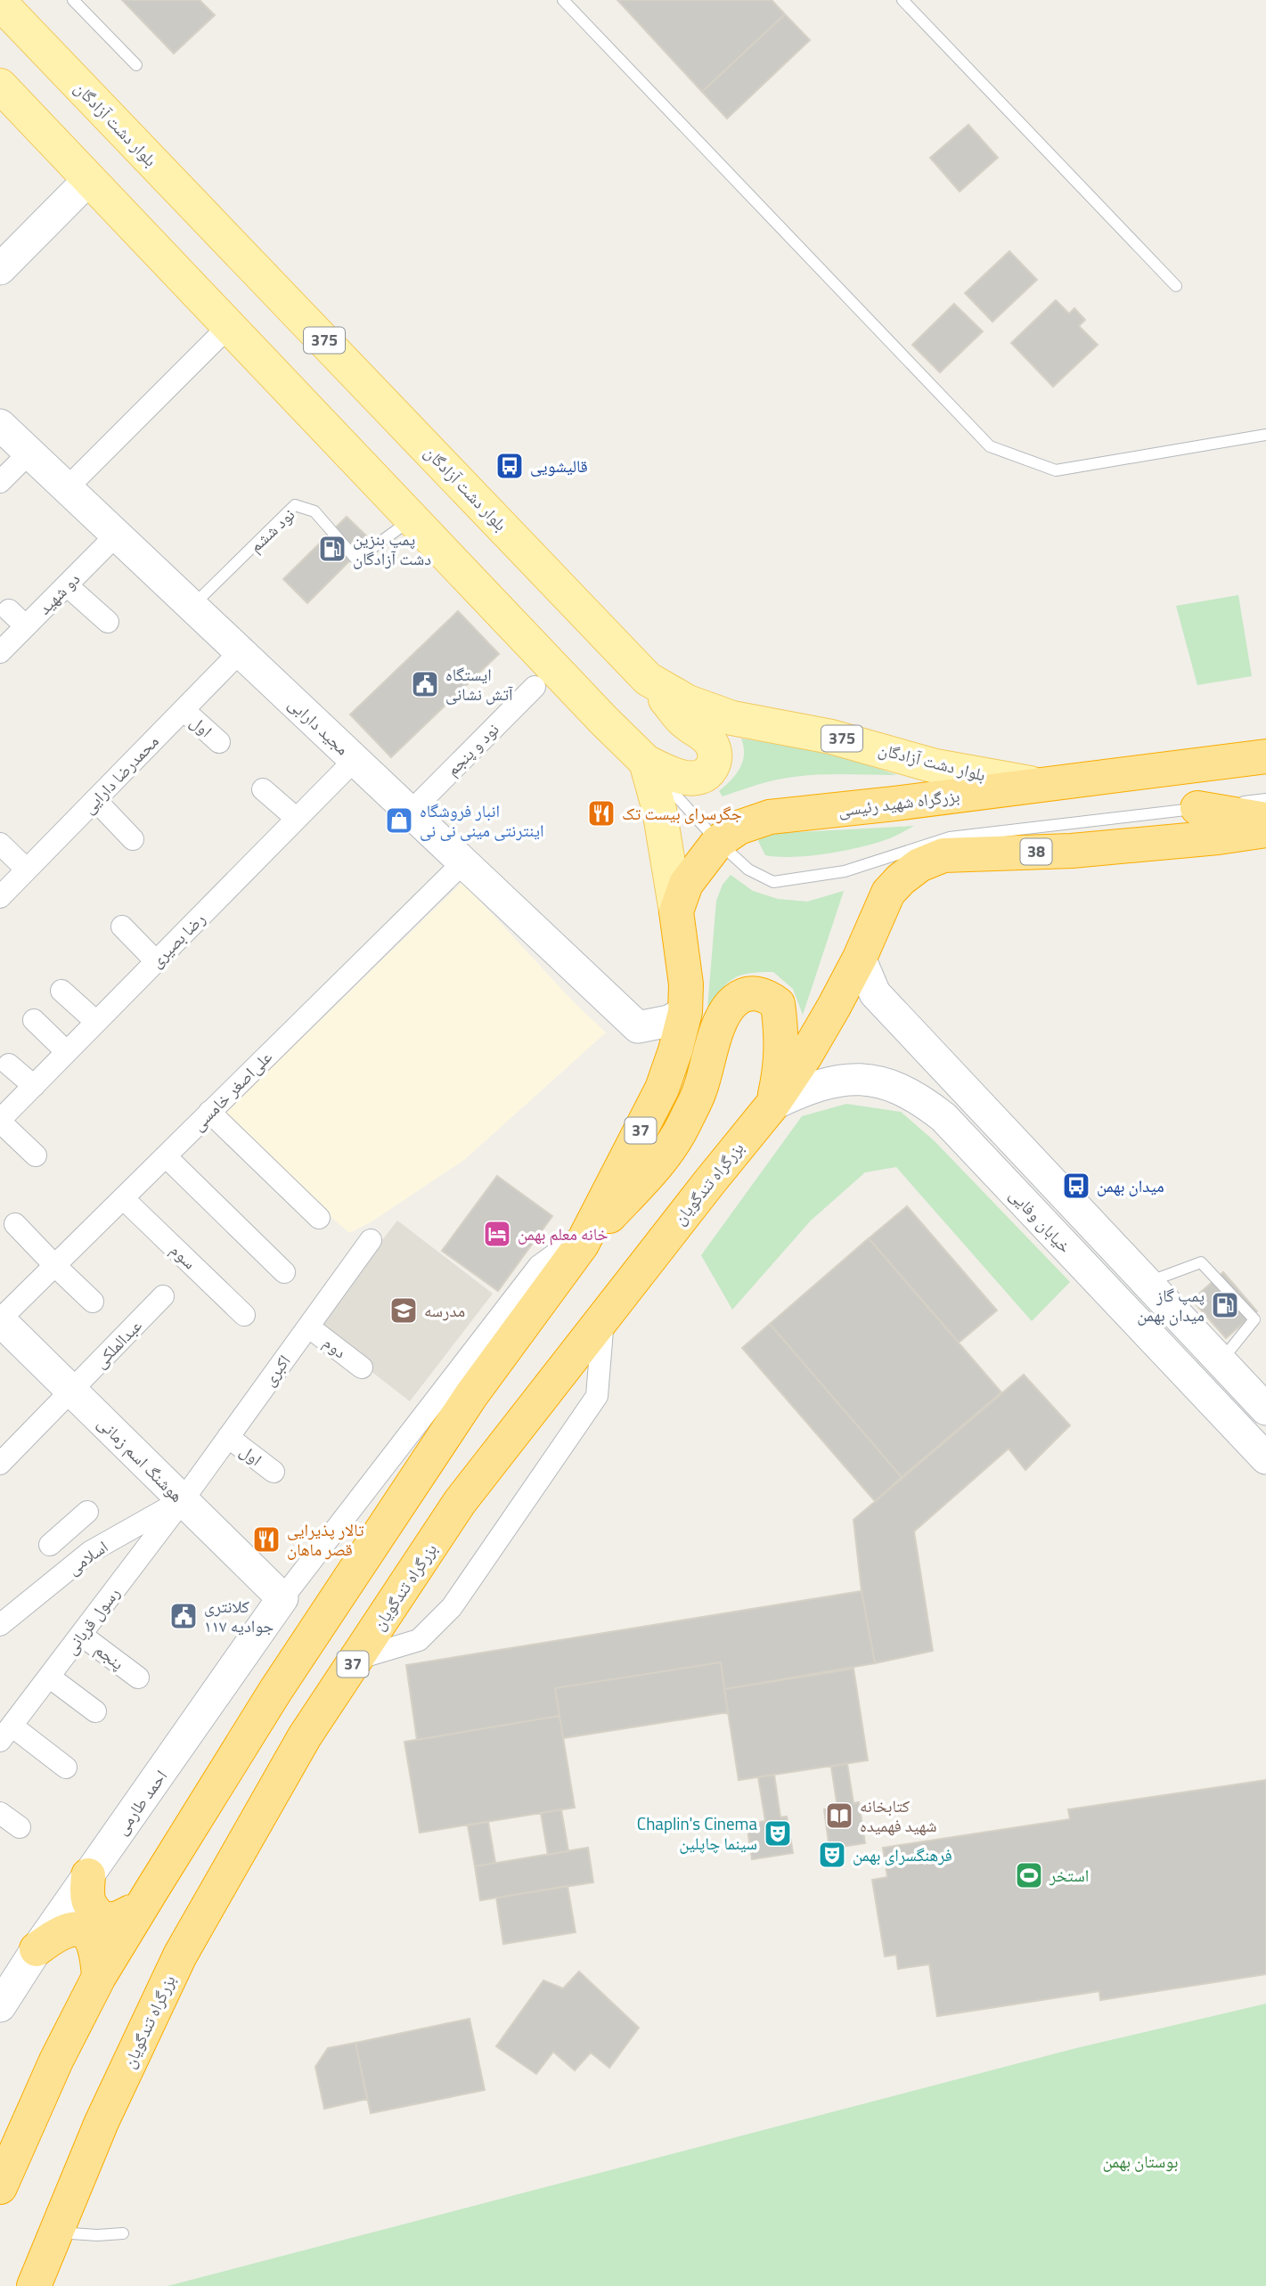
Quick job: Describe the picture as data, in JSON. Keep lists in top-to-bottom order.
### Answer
{
  "streets": {
    "highway": [
      "بزرگراه شهید رئیسی",
      "38",
      "37",
      "بزرگراه تندگویان"
    ],
    "main road": ["بلوار دشت آزادگان", "375"],
    "street": [
      "دو شهید",
      "اول",
      "مجید دارابی",
      "نود و پنجم",
      "محمدرضا دارایی",
      "رضا بصیری",
      "علی‌اصغر خامسی",
      "خیابان وفایی",
      "سوم",
      "عبدالملکی",
      "دوم",
      "اکبری",
      "هوشنگ اسم زمانی",
      "اسلامی",
      "رسول قربانی",
      "پنجم",
      "احمد طارمی"
    ],
    "lane": ["نود ششم"]
  },
  "crossings": [
    ["بلوار دشت آزادگان", "بزرگراه شهید رئیسی"],
    ["نود ششم", "مجید دارابی"],
    ["دو شهید", "مجید دارابی"],
    ["اول", "محمدرضا دارایی"],
    ["اول", "اکبری"],
    ["مجید دارابی", "نود و پنجم"],
    ["مجید دارابی", "محمدرضا دارایی"],
    ["مجید دارابی", "بزرگراه شهید رئیسی"],
    ["مجید دارابی", "رضا بصیری"],
    ["مجید دارابی", "علی‌اصغر خامسی"],
    ["مجید دارابی", "37"],
    ["بزرگراه شهید رئیسی", "37"],
    ["38", "بزرگراه تندگویان"],
    ["38", "خیابان وفایی"],
    ["علی‌اصغر خامسی", "سوم"],
    ["علی‌اصغر خامسی", "هوشنگ اسم زمانی"],
    ["بزرگراه تندگویان", "خیابان وفایی"],
    ["عبدالملکی", "هوشنگ اسم زمانی"],
    ["دوم", "اکبری"],
    ["اکبری", "هوشنگ اسم زمانی"],
    ["اکبری", "اسلامی"],
    ["اکبری", "رسول قربانی"],
    ["هوشنگ اسم زمانی", "اسلامی"],
    ["هوشنگ اسم زمانی", "رسول قربانی"],
    ["هوشنگ اسم زمانی", "احمد طارمی"],
    ["اسلامی", "رسول قربانی"],
    ["رسول قربانی", "پنجم"]
  ],
  "parks": ["بوستان بهمن"],
  "places": {
    "bus stop": ["قالیشویی", "میدان بهمن"],
    "fuel station": ["پمپ بنزین دشت آزادگان", "پمپ گاز میدان بهمن"],
    "public building": ["ایستگاه آتش نشانی", "کلانتری ۱۱۷ جوادیه"],
    "restaurant": ["جگرسرای بیست تک", "تالار پذیرایی قصر ماهان"],
    "shop": ["انبار فروشگاه اینترنتی مینی نی نی"],
    "hotel": ["خانه معلم بهمن"],
    "school or university": ["مدرسه"],
    "library": ["کتابخانه شهید فهمیده"],
    "theatre": ["Chaplin's Cinema سینما چاپلین", "فرهنگسرای بهمن"],
    "sports": ["استخر"]
  }
}
